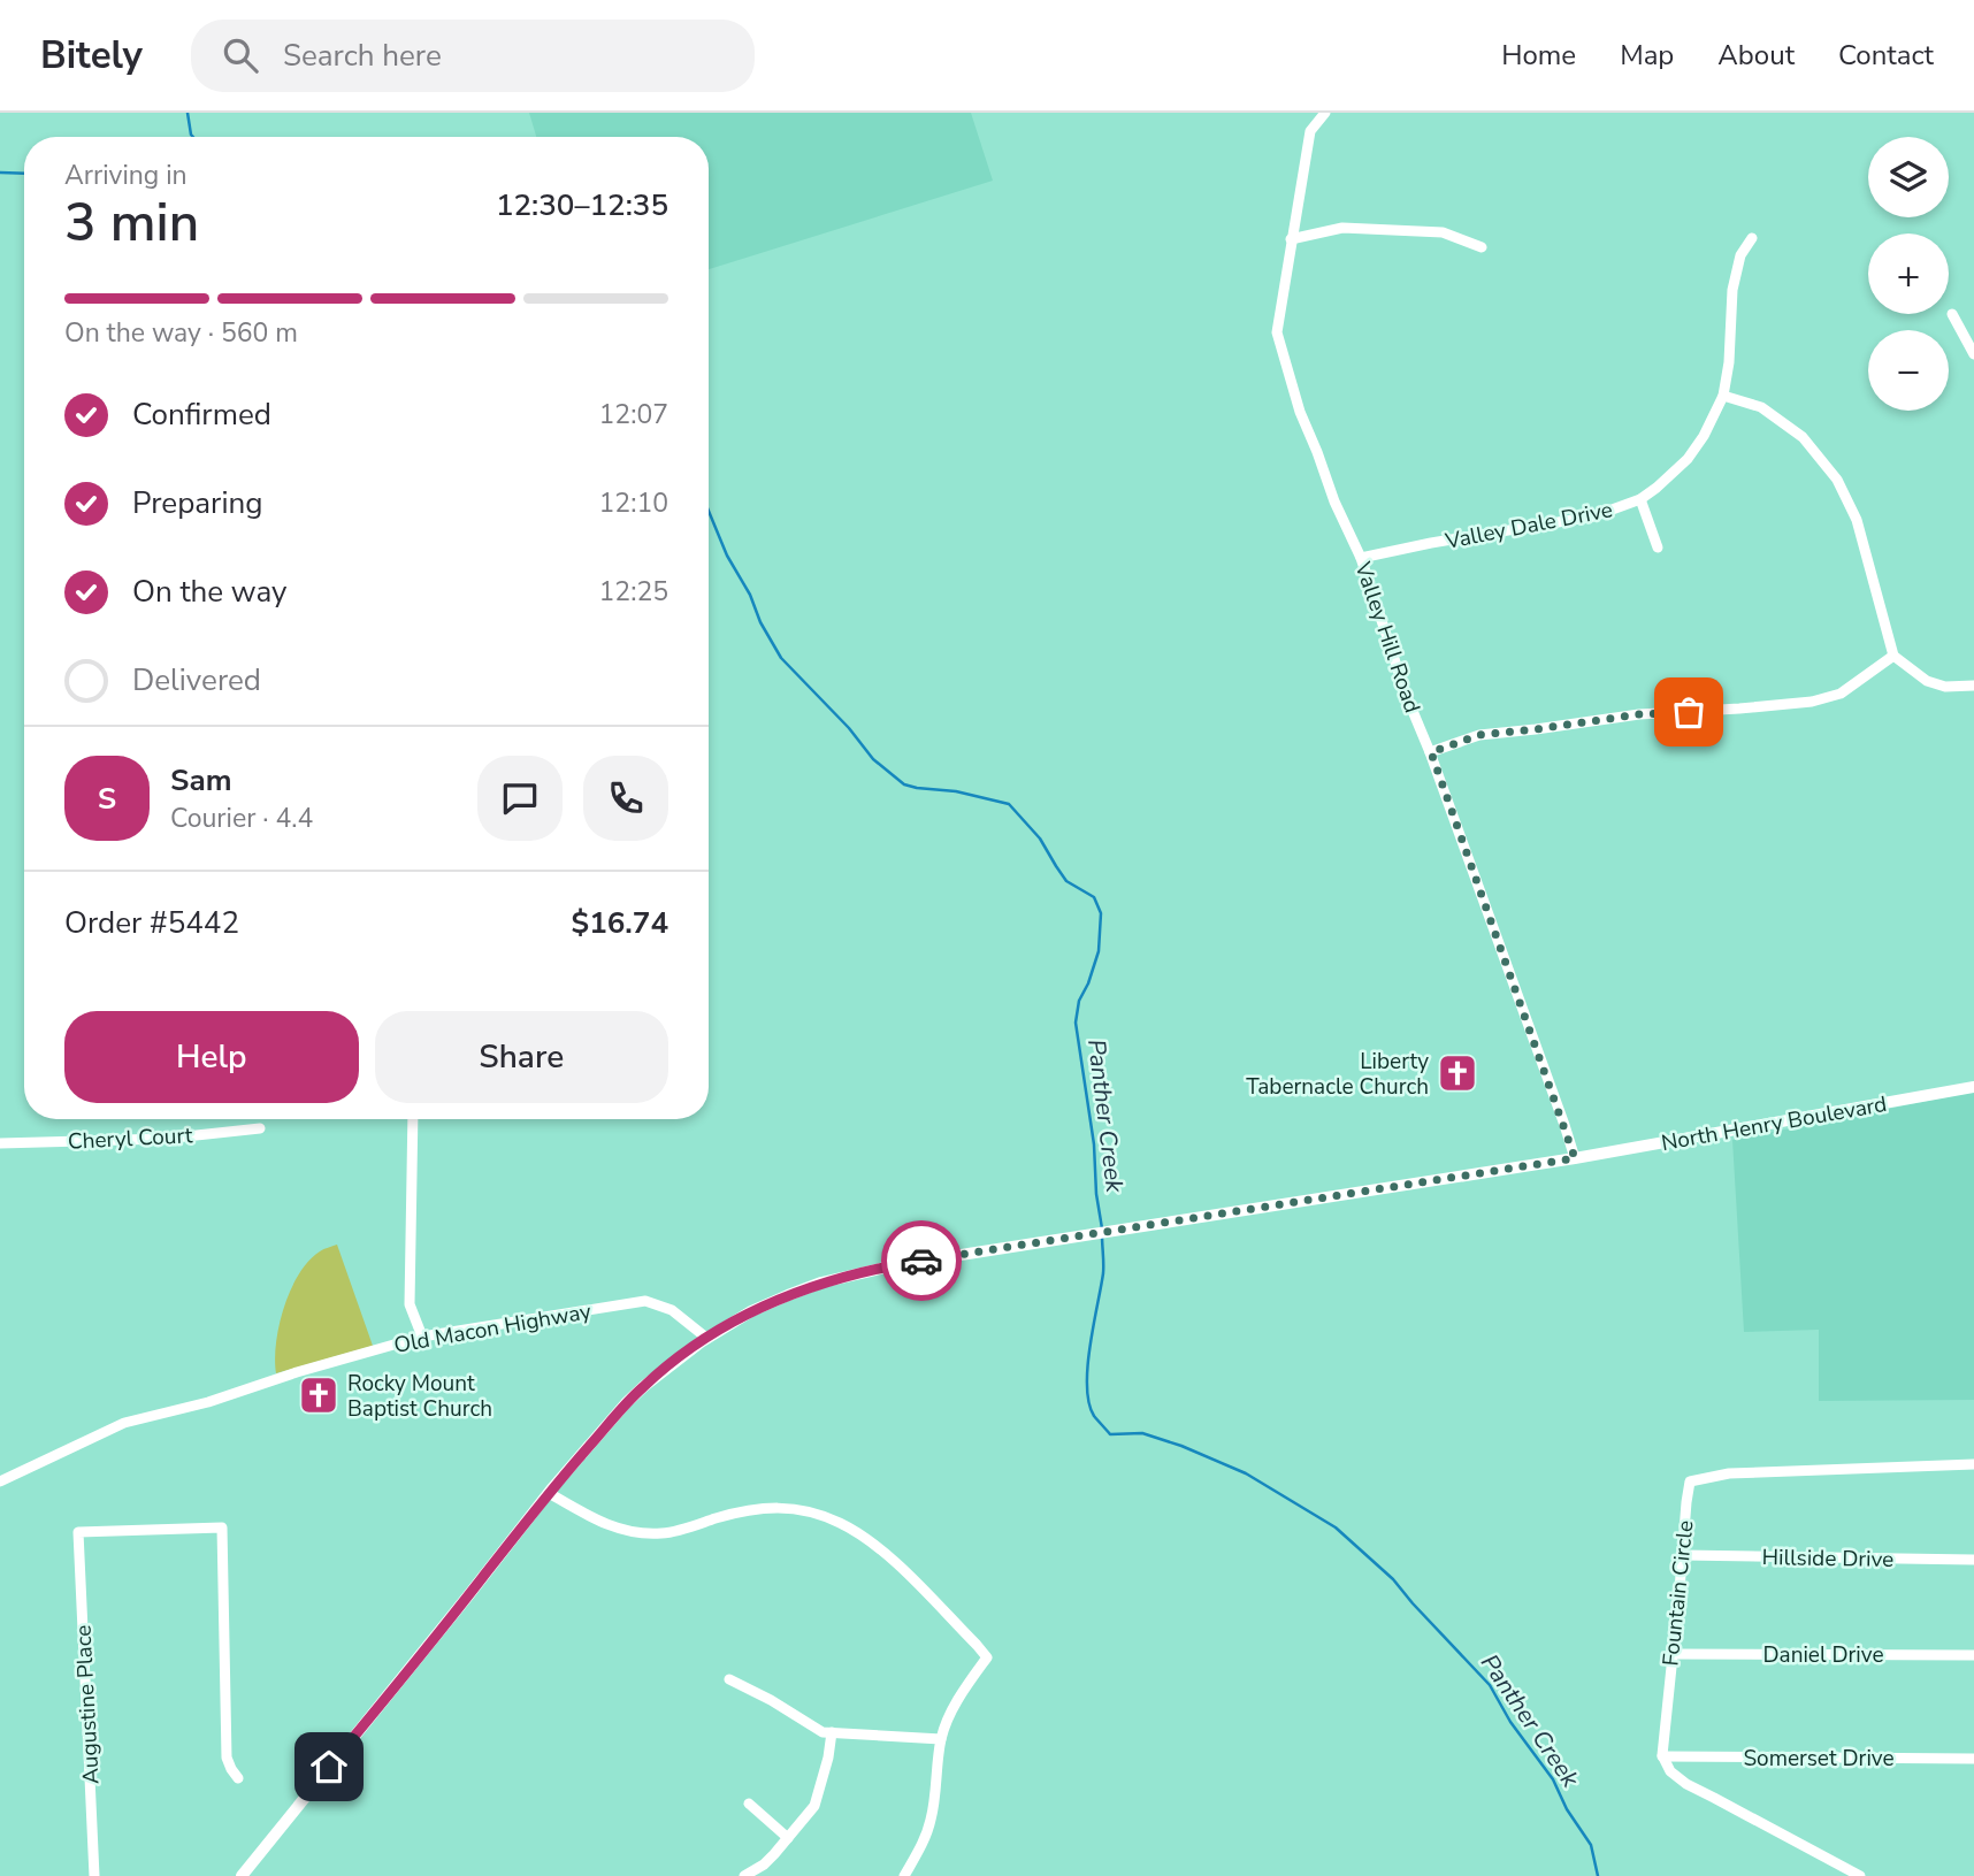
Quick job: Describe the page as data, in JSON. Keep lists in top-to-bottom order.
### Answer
{
  "streets": {
    "main road": ["North Henry Boulevard"],
    "street": [
      "Valley Dale Drive",
      "Valley Hill Road",
      "Cheryl Court",
      "Old Macon Highway",
      "Hillside Drive",
      "Fountain Circle",
      "Daniel Drive",
      "Augustine Place",
      "Somerset Drive"
    ]
  },
  "crossings": [
    ["Valley Dale Drive", "Valley Hill Road"],
    ["Valley Hill Road", "North Henry Boulevard"],
    ["North Henry Boulevard", "Old Macon Highway"],
    ["Hillside Drive", "Fountain Circle"],
    ["Fountain Circle", "Daniel Drive"],
    ["Fountain Circle", "Somerset Drive"]
  ],
  "water": ["Panther Creek"],
  "places": {
    "church": ["Liberty Tabernacle Church", "Rocky Mount Baptist Church"]
  },
  "page": {
    "header": "Bitely",
    "search": "Search here",
    "nav": [
      "Home",
      "Map",
      "About",
      "Contact"
    ],
    "map_buttons": ["+", "−"],
    "heading": ["3 min", "Arriving in", "12:30–12:35"],
    "panel": [
      "Sam",
      "Courier · 4.4",
      "Order #5442",
      "$16.74"
    ],
    "bar": "On the way · 560 m",
    "list": [
      ["Confirmed", "12:07"],
      ["Preparing", "12:10"],
      ["On the way", "12:25"],
      "Delivered"
    ],
    "round": "S",
    "buttons": ["Help", "Share"]
  }
}
